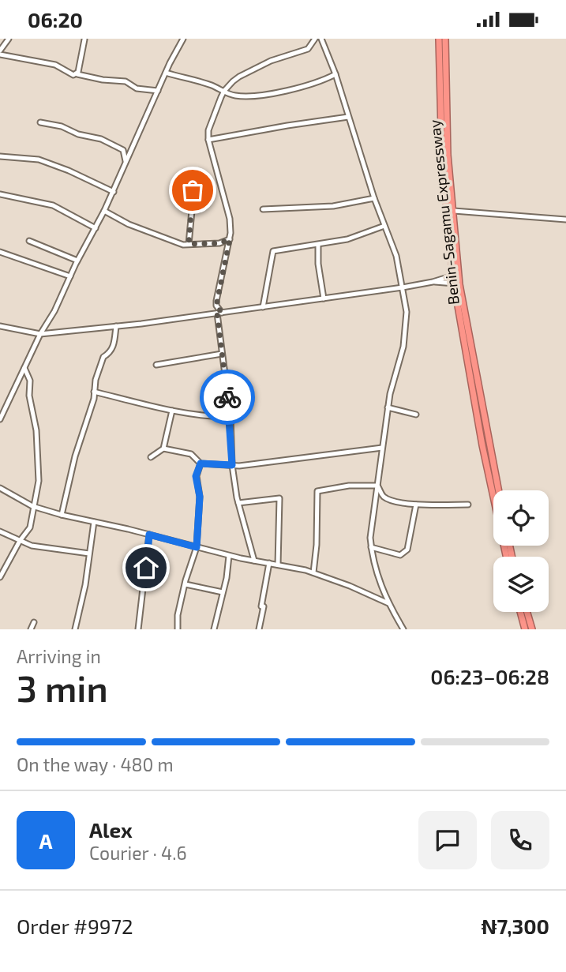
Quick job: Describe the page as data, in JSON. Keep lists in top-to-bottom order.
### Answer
{
  "streets": {
    "highway": ["Benin-Sagamu Expressway"]
  },
  "page": {
    "status": "06:20",
    "heading": ["3 min", "Arriving in", "06:23–06:28"],
    "panel": [
      "Alex",
      "Courier · 4.6",
      "Order #9972",
      "₦7,300"
    ],
    "bar": "On the way · 480 m",
    "round": "A"
  }
}
